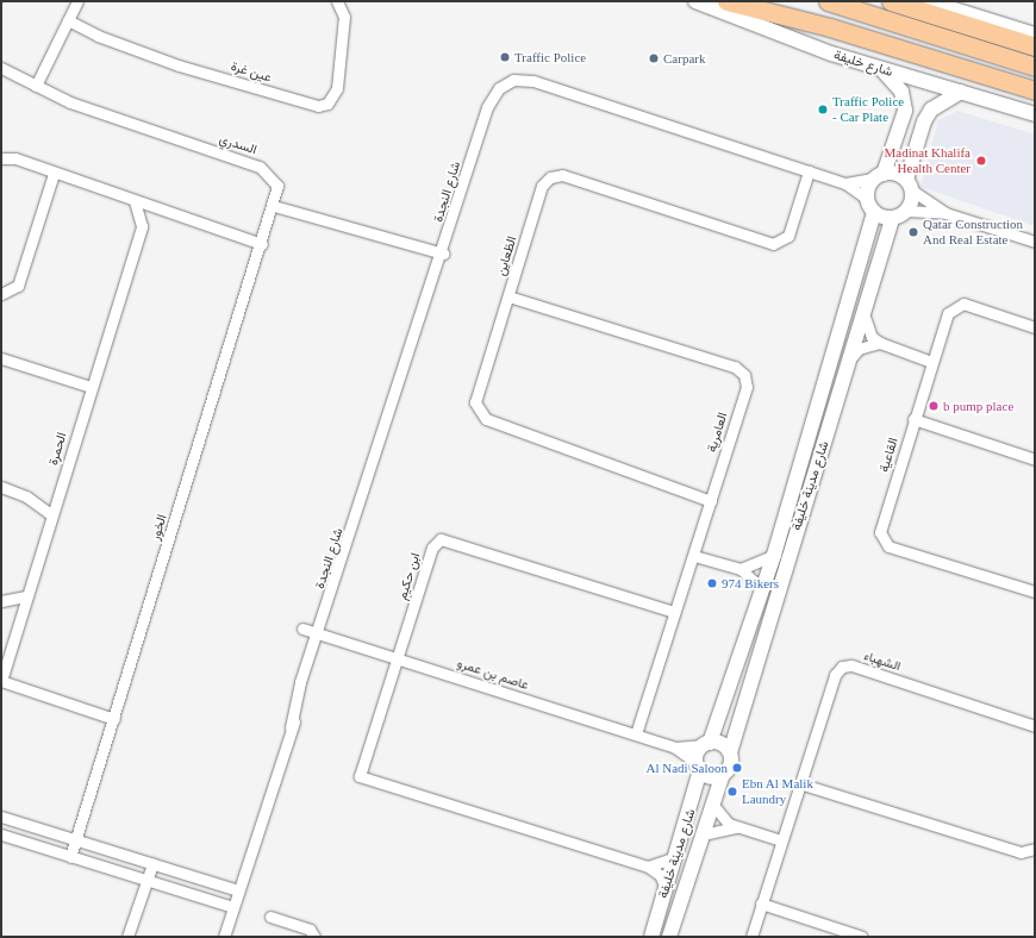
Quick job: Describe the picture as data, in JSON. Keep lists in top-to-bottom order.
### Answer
{
  "streets": {
    "main road": ["شارع خليفة"],
    "street": [
      "عين غرة",
      "السدري",
      "شارع النجدة",
      "الظعاين",
      "العامرية",
      "الحمرة",
      "القاعية",
      "شارع مدينة خليفة",
      "الخور",
      "ابن حكيم",
      "الشهباء",
      "عاصم بن عمرو"
    ]
  },
  "crossings": [
    ["السدري", "الخور"],
    ["شارع النجدة", "الظعاين"],
    ["شارع النجدة", "شارع مدينة خليفة"],
    ["شارع النجدة", "عاصم بن عمرو"],
    ["الظعاين", "العامرية"],
    ["العامرية", "ابن حكيم"],
    ["العامرية", "عاصم بن عمرو"],
    ["شارع مدينة خليفة", "عاصم بن عمرو"],
    ["ابن حكيم", "عاصم بن عمرو"]
  ],
  "places": [
    "Traffic Police",
    "Carpark",
    "Traffic Police - Car Plate",
    "Madinat Khalifa Health Center",
    "Qatar Construction And Real Estate",
    "b pump place",
    "974 Bikers",
    "Al Nadi Saloon",
    "Ebn Al Malik Laundry"
  ]
}
